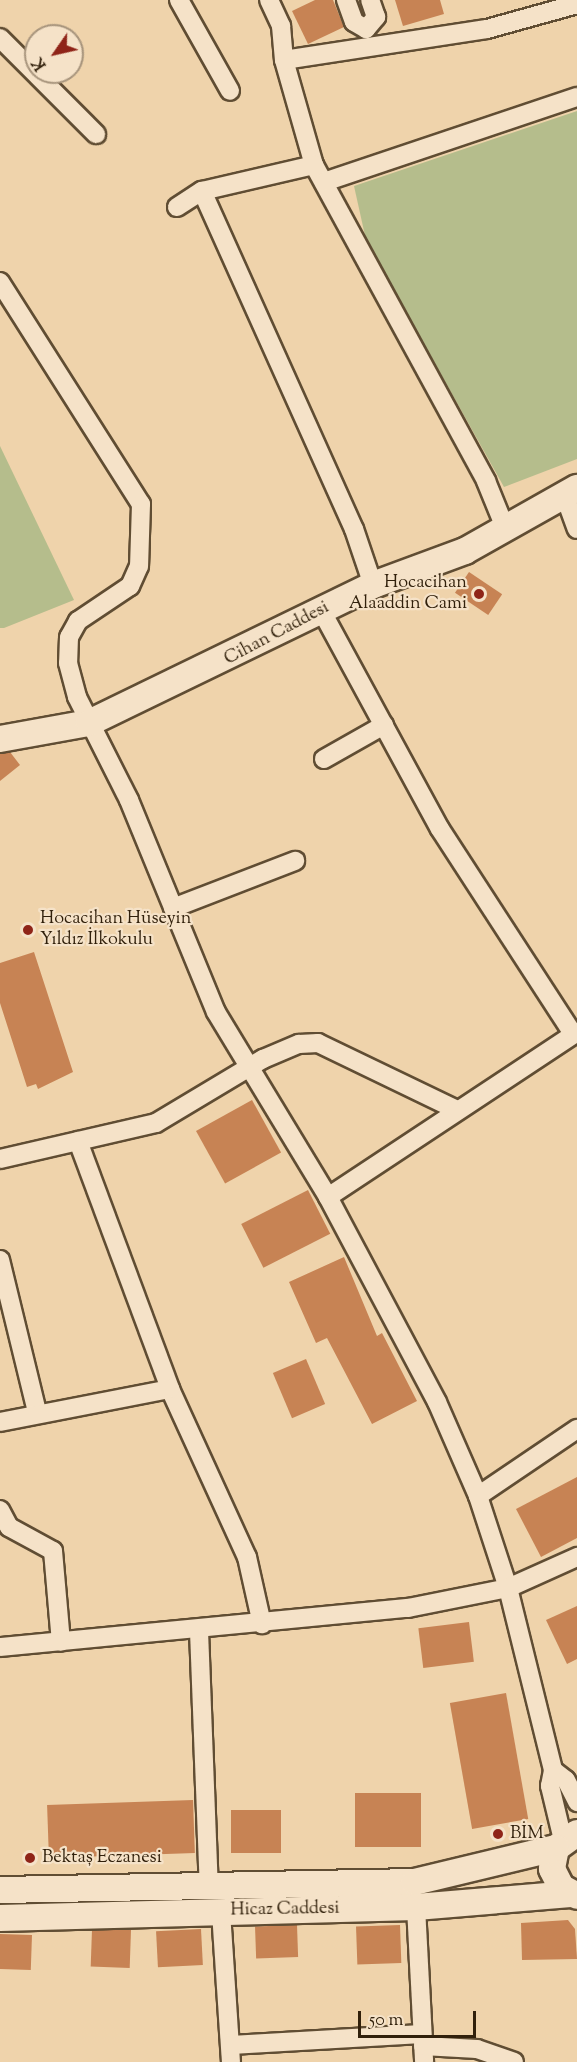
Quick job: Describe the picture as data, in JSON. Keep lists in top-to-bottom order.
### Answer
{
  "streets": {
    "main road": ["Cihan Caddesi", "Hicaz Caddesi"]
  },
  "places": [
    "Hocacihan Alaaddin Cami",
    "Hocacihan Hüseyin Yıldız İlkokulu",
    "BİM",
    "Bektaş Eczanesi"
  ],
  "scale_bar": "50 m",
  "north": "bottom left"
}
